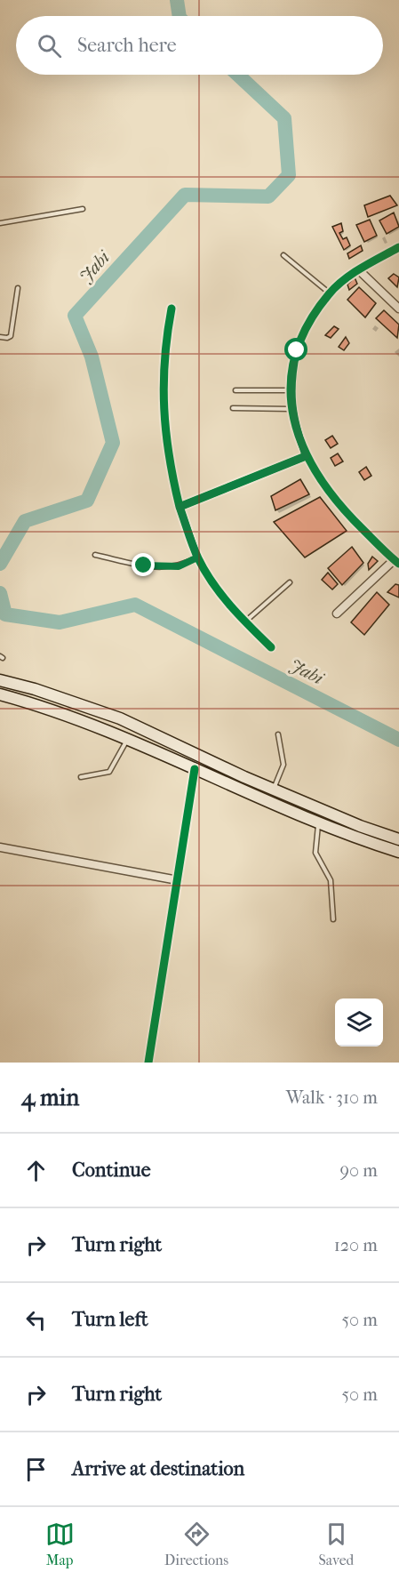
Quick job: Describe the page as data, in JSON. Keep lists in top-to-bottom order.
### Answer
{
  "water": ["Jabi"],
  "page": {
    "search": "Search here",
    "heading": ["4 min", "Walk · 310 m"],
    "list": [
      ["Continue", "90 m"],
      ["Turn right", "120 m"],
      ["Turn left", "50 m"],
      ["Turn right", "50 m"],
      "Arrive at destination"
    ],
    "nav": ["Map", "Directions", "Saved"]
  }
}
